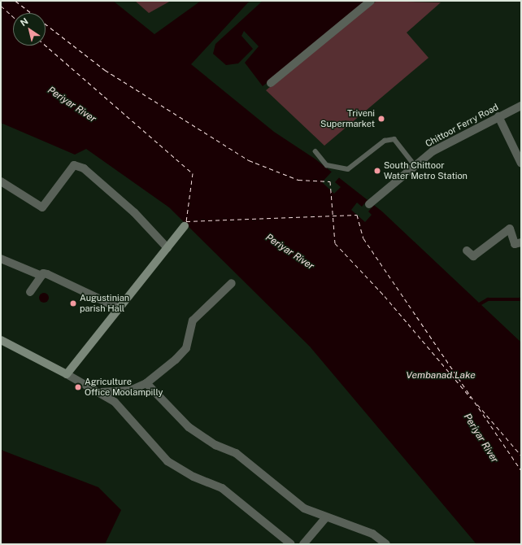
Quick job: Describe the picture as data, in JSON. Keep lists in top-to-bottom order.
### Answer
{
  "streets": {
    "street": ["Chittoor Ferry Road"]
  },
  "water": ["Periyar River", "Vembanad Lake"],
  "places": [
    "Triveni Supermarket",
    "South Chittoor Water Metro Station",
    "Augustinian parish Hall",
    "Agriculture Office Moolampilly"
  ],
  "north": "top left"
}
